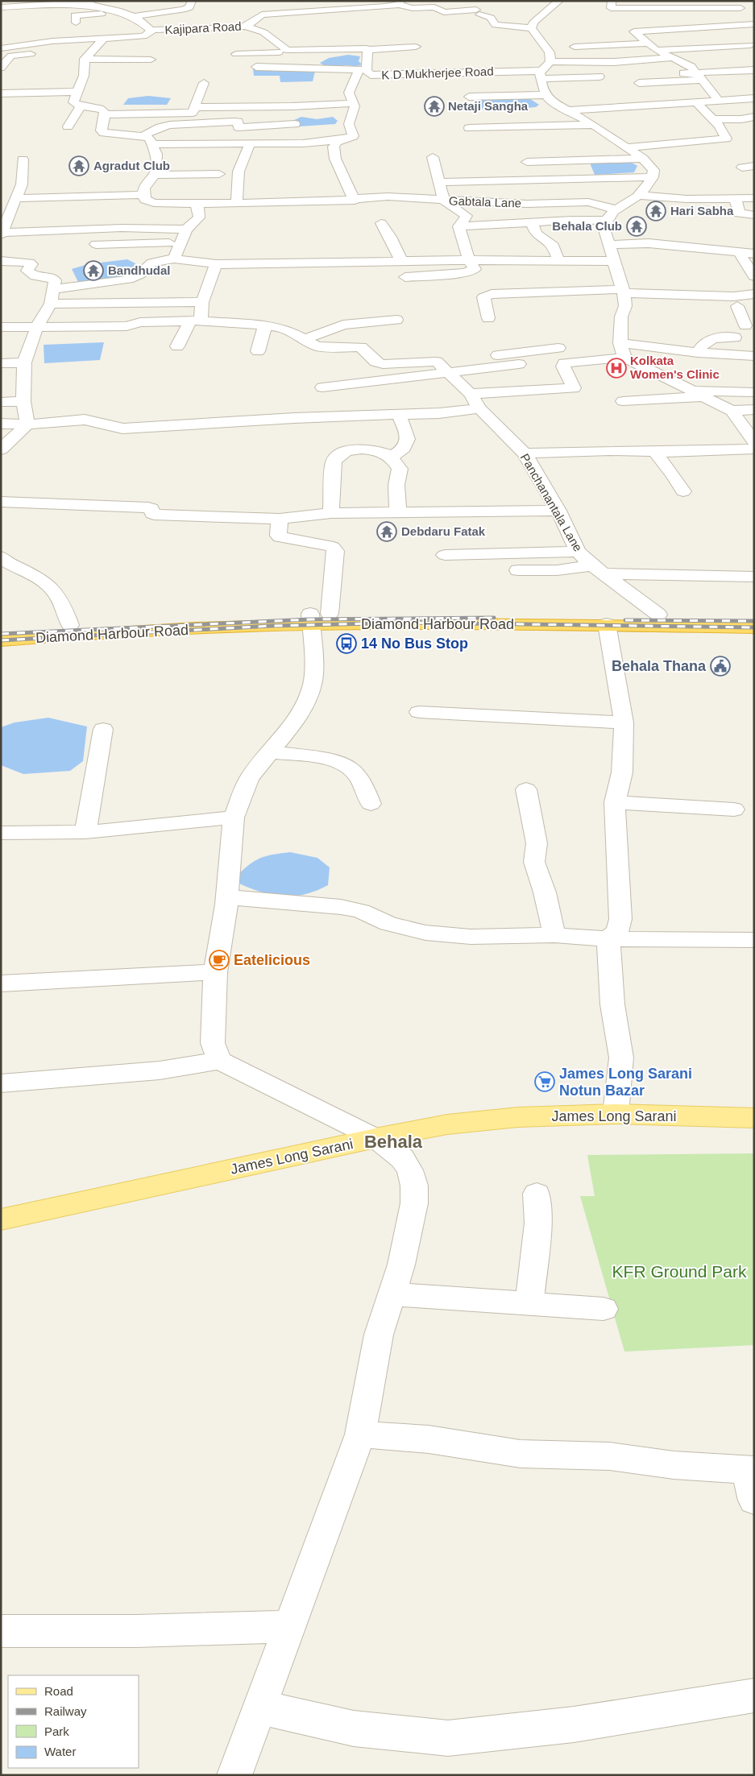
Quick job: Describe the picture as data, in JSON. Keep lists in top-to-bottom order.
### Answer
{
  "streets": {
    "highway": ["Diamond Harbour Road"],
    "main road": ["James Long Sarani"],
    "street": [
      "Kajipara Road",
      "K D Mukherjee Road",
      "Gabtala Lane",
      "Panchanantala Lane"
    ]
  },
  "crossings": [
    ["Panchanantala Lane", "Diamond Harbour Road"]
  ],
  "districts": ["Behala"],
  "parks": ["KFR Ground Park"],
  "places": {
    "temple": [
      "Netaji Sangha",
      "Agradut Club",
      "Hari Sabha",
      "Behala Club",
      "Bandhudal",
      "Debdaru Fatak"
    ],
    "hospital": ["Kolkata Women's Clinic"],
    "bus stop": ["14 No Bus Stop"],
    "public building": ["Behala Thana"],
    "cafe": ["Eatelicious"],
    "supermarket": ["James Long Sarani Notun Bazar"]
  },
  "legend": [
    "Road",
    "Railway",
    "Park",
    "Water"
  ]
}
